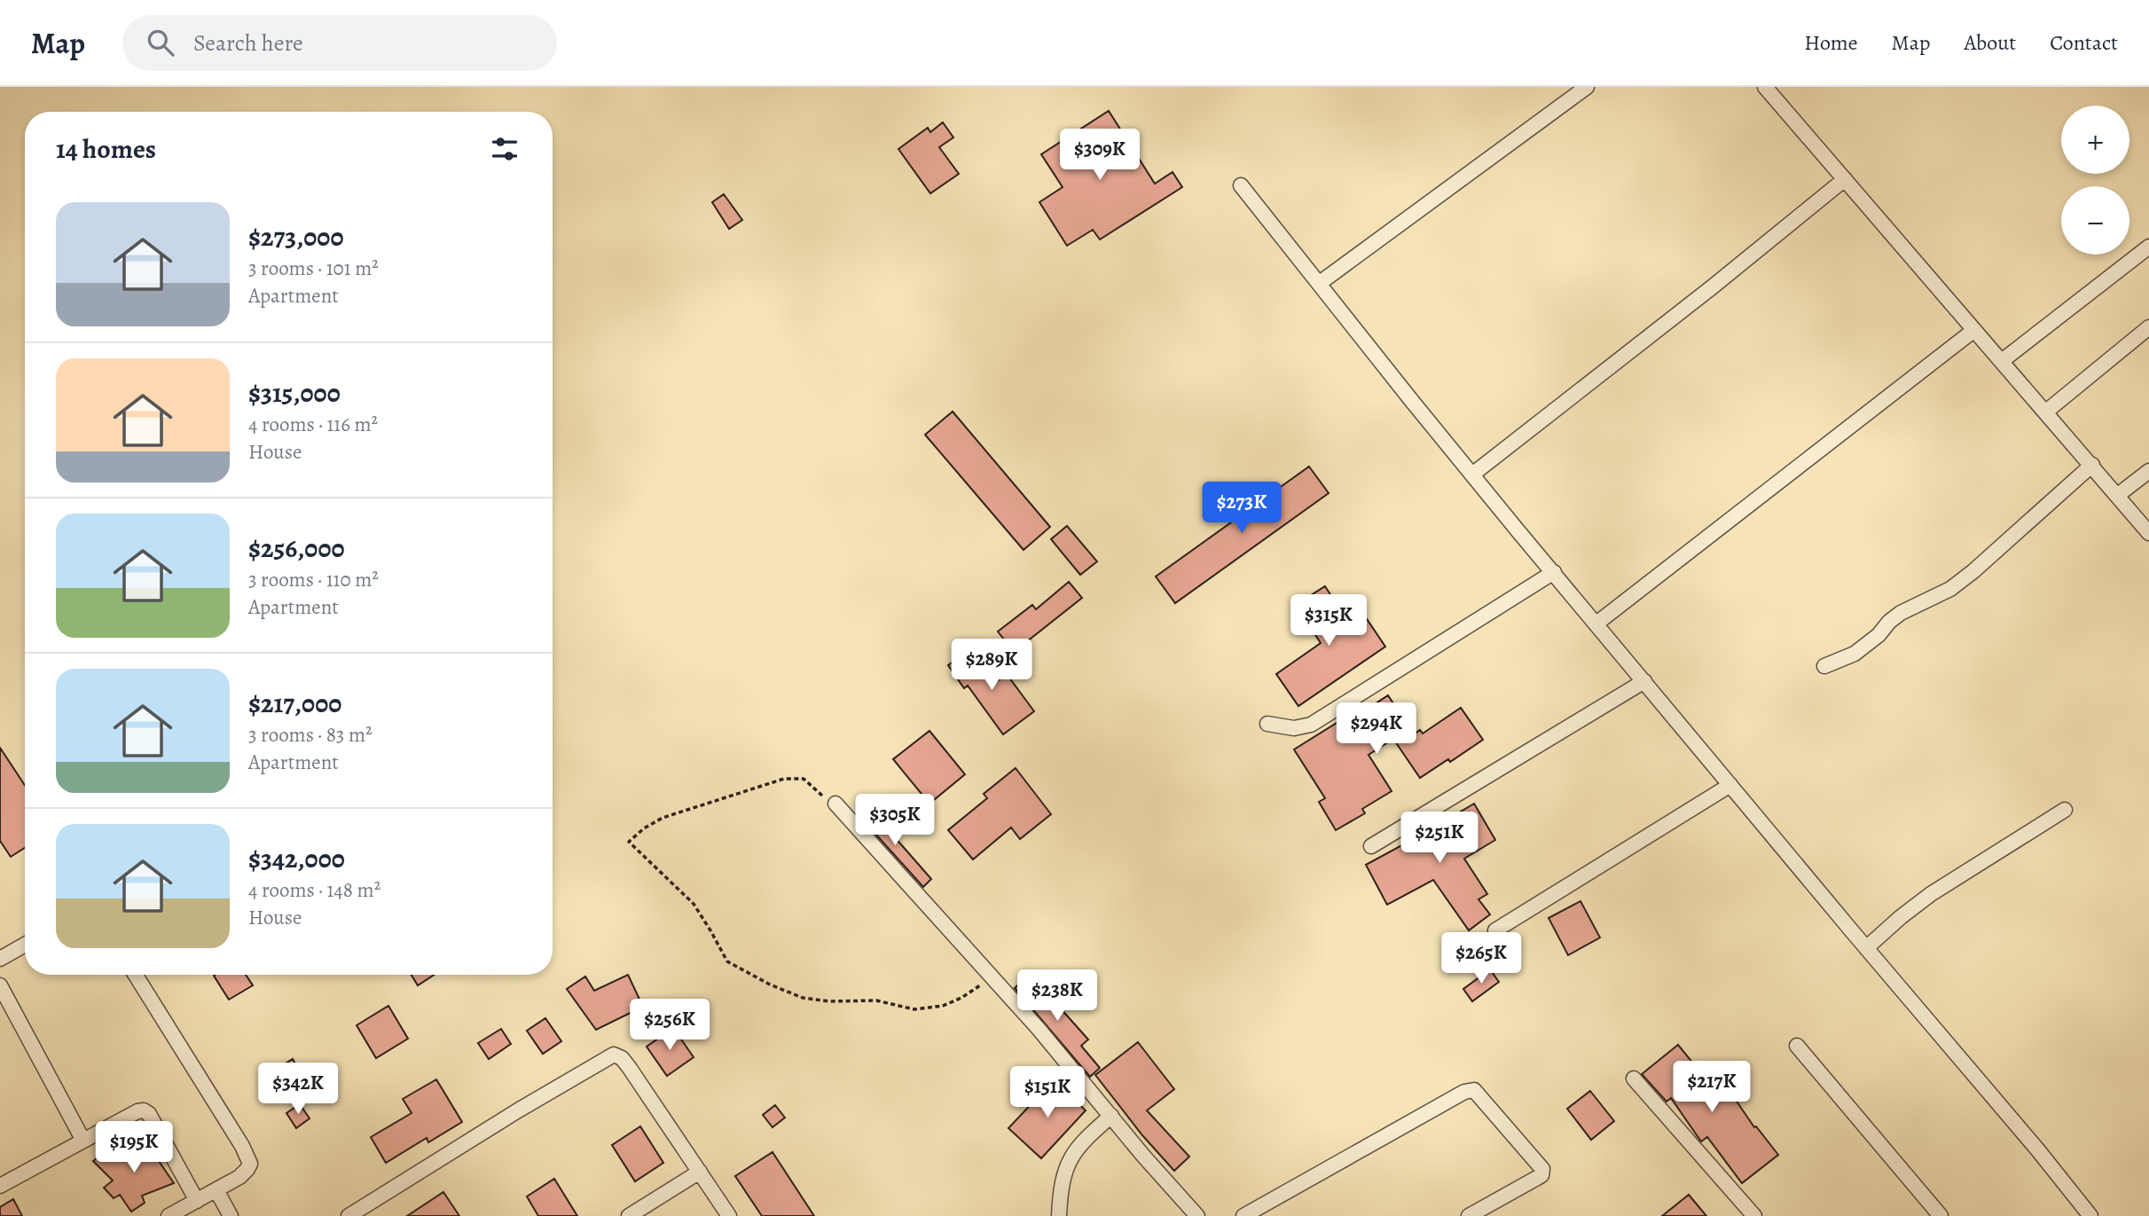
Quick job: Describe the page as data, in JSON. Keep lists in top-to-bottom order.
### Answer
{
  "page": {
    "header": "Map",
    "search": "Search here",
    "nav": [
      "Home",
      "Map",
      "About",
      "Contact"
    ],
    "map_buttons": ["+", "−"],
    "heading": "14 homes",
    "price": [
      "$309K",
      "$273K",
      "$315K",
      "$289K",
      "$294K",
      "$305K",
      "$251K",
      "$265K",
      "$238K",
      "$256K",
      "$217K",
      "$342K",
      "$151K",
      "$195K"
    ],
    "list": [
      {
        "name": "$273,000",
        "note": "3 rooms · 101 m² · Apartment"
      },
      {
        "name": "$315,000",
        "note": "4 rooms · 116 m² · House"
      },
      {
        "name": "$256,000",
        "note": "3 rooms · 110 m² · Apartment"
      },
      {
        "name": "$217,000",
        "note": "3 rooms · 83 m² · Apartment"
      },
      {
        "name": "$342,000",
        "note": "4 rooms · 148 m² · House"
      }
    ]
  }
}
